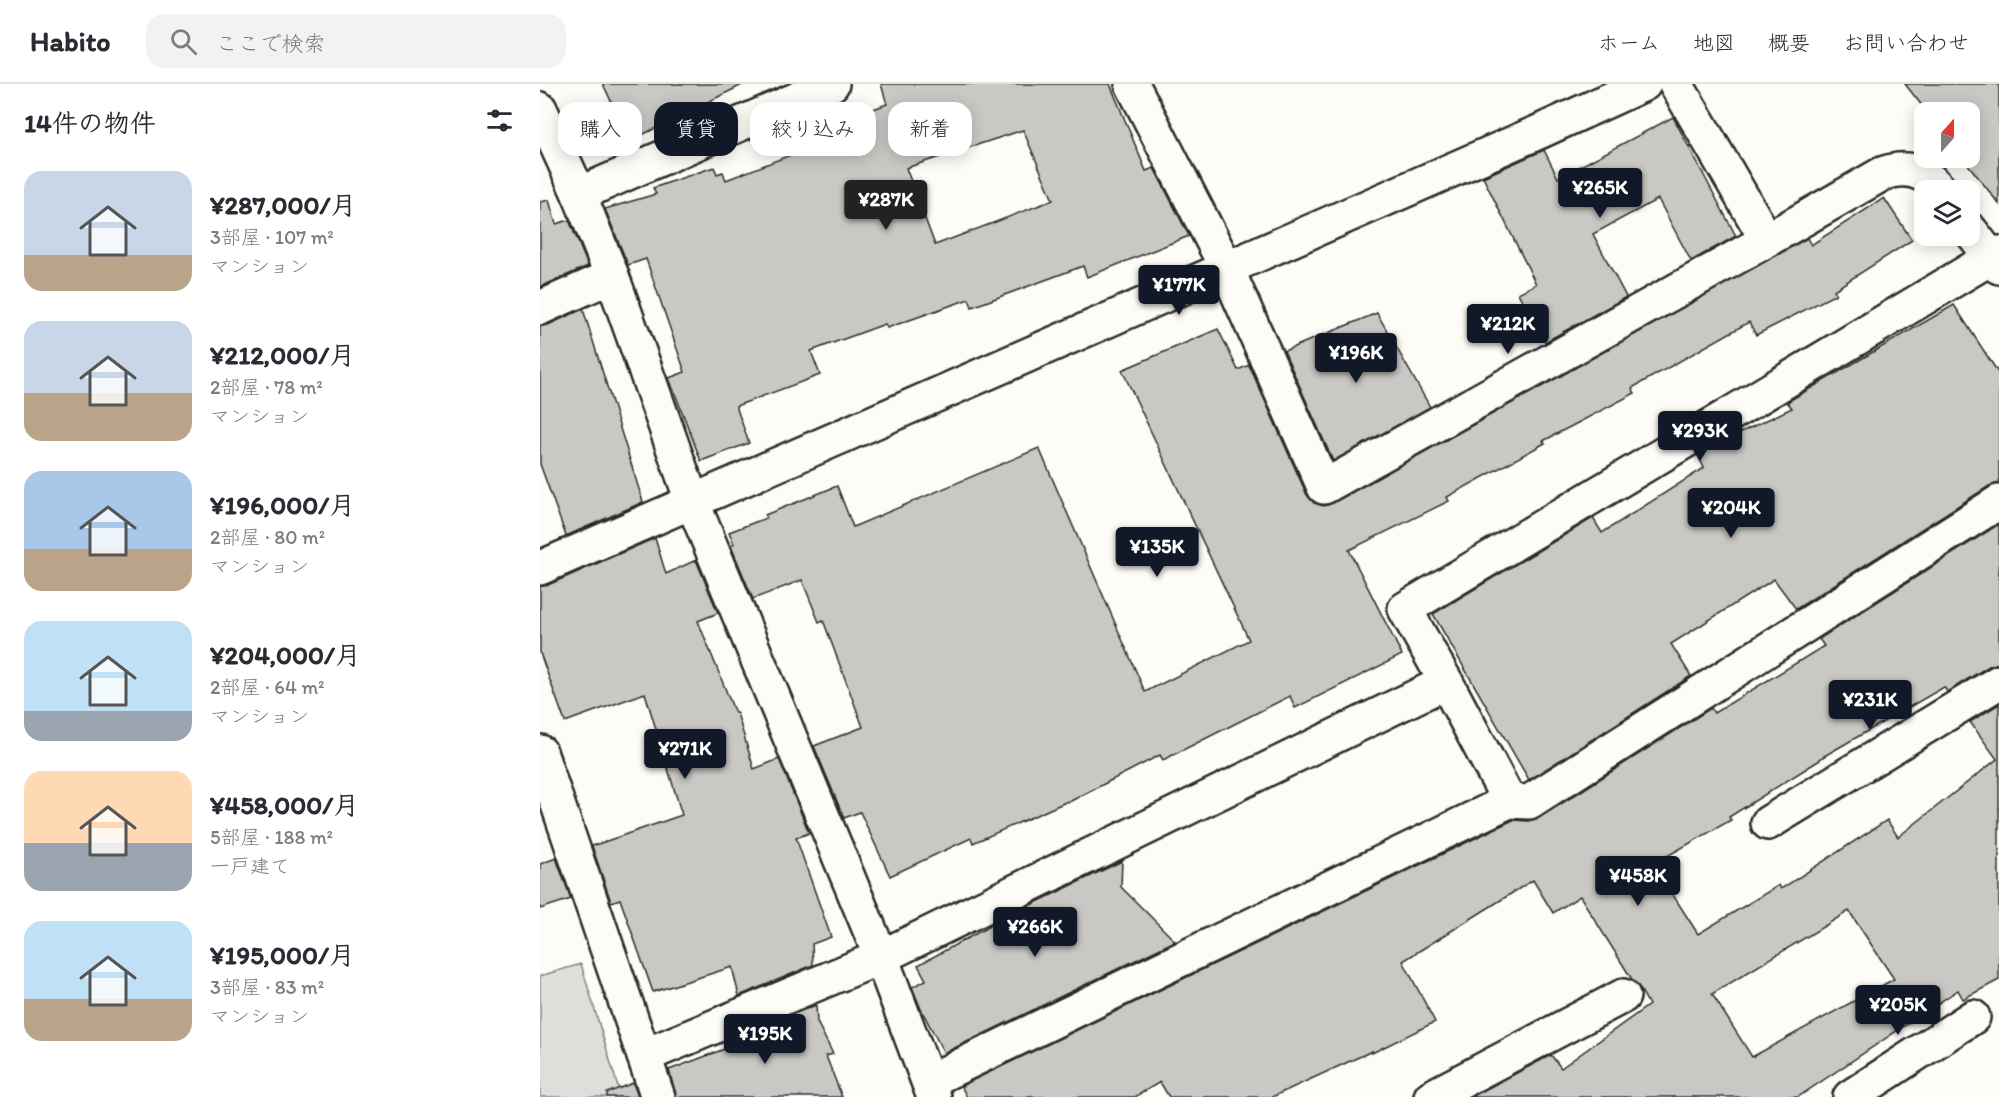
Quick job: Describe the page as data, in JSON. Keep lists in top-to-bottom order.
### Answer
{
  "north": "top",
  "page": {
    "header": "Habito",
    "search": "ここで検索",
    "nav": [
      "ホーム",
      "地図",
      "概要",
      "お問い合わせ"
    ],
    "heading": "14件の物件",
    "chip": [
      "購入",
      "賃貸",
      "絞り込み",
      "新着"
    ],
    "list": [
      {
        "name": "¥287,000/月",
        "note": "3部屋 · 107 m² · マンション"
      },
      {
        "name": "¥212,000/月",
        "note": "2部屋 · 78 m² · マンション"
      },
      {
        "name": "¥196,000/月",
        "note": "2部屋 · 80 m² · マンション"
      },
      {
        "name": "¥204,000/月",
        "note": "2部屋 · 64 m² · マンション"
      },
      {
        "name": "¥458,000/月",
        "note": "5部屋 · 188 m² · 一戸建て"
      },
      {
        "name": "¥195,000/月",
        "note": "3部屋 · 83 m² · マンション"
      }
    ],
    "price": [
      "¥265K",
      "¥287K",
      "¥177K",
      "¥212K",
      "¥196K",
      "¥293K",
      "¥204K",
      "¥135K",
      "¥231K",
      "¥271K",
      "¥458K",
      "¥266K",
      "¥205K",
      "¥195K"
    ]
  }
}
